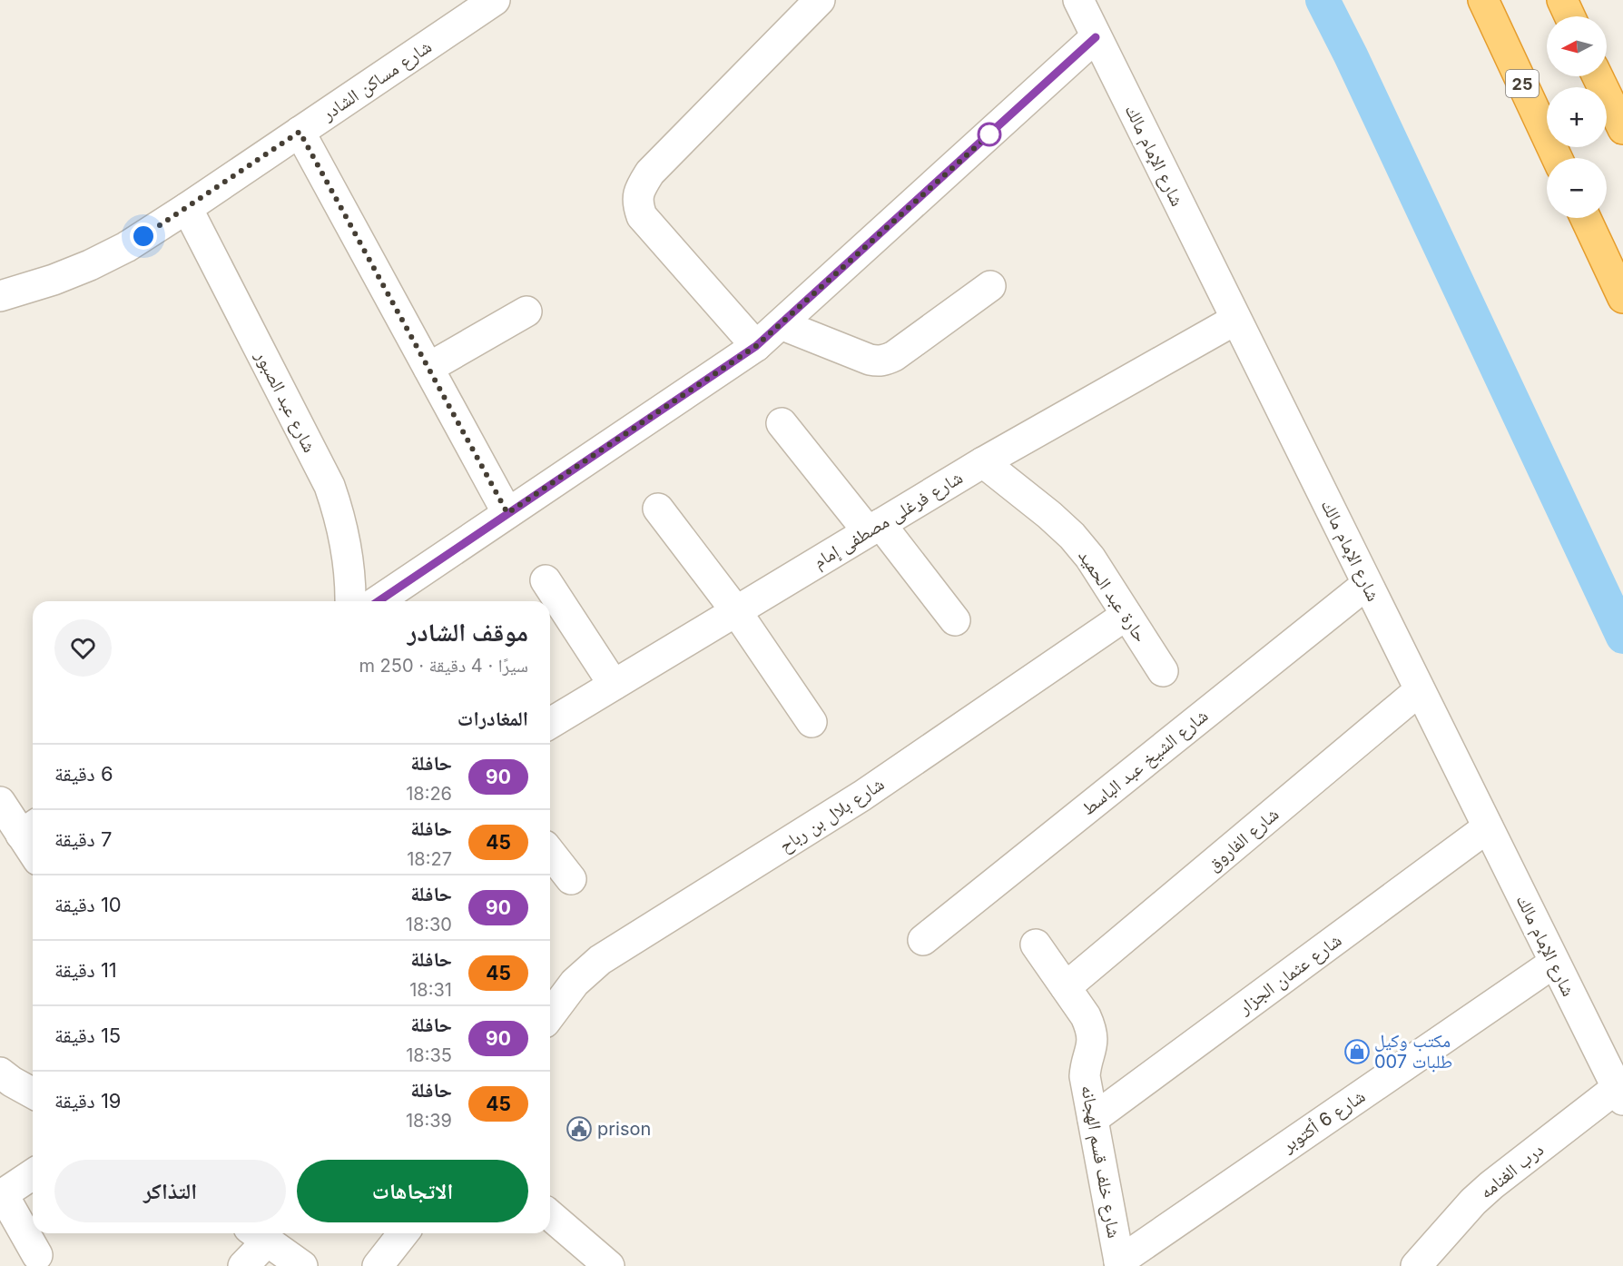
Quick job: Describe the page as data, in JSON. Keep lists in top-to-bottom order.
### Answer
{
  "streets": {
    "highway": ["25"],
    "street": [
      "شارع مساكن الشادر",
      "شارع الإمام مالك",
      "شارع عبد الصبور",
      "شارع فرغلى مصطفى إمام",
      "حارة عبد الحميد",
      "شارع الشيخ عبد الباسط",
      "شارع بلال بن رباح",
      "شارع الفاروق",
      "شارع عثمان الجزار",
      "شارع 6 أكتوبر",
      "شارع خلف قسم الهجانه",
      "درب الغنامه"
    ]
  },
  "crossings": [
    ["شارع مساكن الشادر", "شارع عبد الصبور"],
    ["شارع الإمام مالك", "شارع فرغلى مصطفى إمام"],
    ["شارع الإمام مالك", "شارع الشيخ عبد الباسط"],
    ["شارع الإمام مالك", "شارع الفاروق"],
    ["شارع الإمام مالك", "شارع عثمان الجزار"],
    ["شارع الإمام مالك", "شارع 6 أكتوبر"],
    ["شارع الإمام مالك", "درب الغنامه"],
    ["شارع فرغلى مصطفى إمام", "حارة عبد الحميد"],
    ["حارة عبد الحميد", "شارع بلال بن رباح"],
    ["شارع الفاروق", "شارع خلف قسم الهجانه"],
    ["شارع عثمان الجزار", "شارع خلف قسم الهجانه"],
    ["شارع 6 أكتوبر", "شارع خلف قسم الهجانه"]
  ],
  "places": {
    "shop": ["مكتب وكيل طلبات 007"],
    "public building": ["prison"]
  },
  "lines": ["bus line 90"],
  "north": "left",
  "page": {
    "map_buttons": ["+", "−"],
    "heading": [
      ["موقف الشادر", "سيرًا · 4 دقيقة · 250 m"],
      "المغادرات"
    ],
    "list": [
      {
        "mark": "90",
        "name": "حافلة",
        "note": "18:26",
        "value": "6 دقيقة"
      },
      {
        "mark": "45",
        "name": "حافلة",
        "note": "18:27",
        "value": "7 دقيقة"
      },
      {
        "mark": "90",
        "name": "حافلة",
        "note": "18:30",
        "value": "10 دقيقة"
      },
      {
        "mark": "45",
        "name": "حافلة",
        "note": "18:31",
        "value": "11 دقيقة"
      },
      {
        "mark": "90",
        "name": "حافلة",
        "note": "18:35",
        "value": "15 دقيقة"
      },
      {
        "mark": "45",
        "name": "حافلة",
        "note": "18:39",
        "value": "19 دقيقة"
      }
    ],
    "buttons": ["الاتجاهات", "التذاكر"]
  }
}
